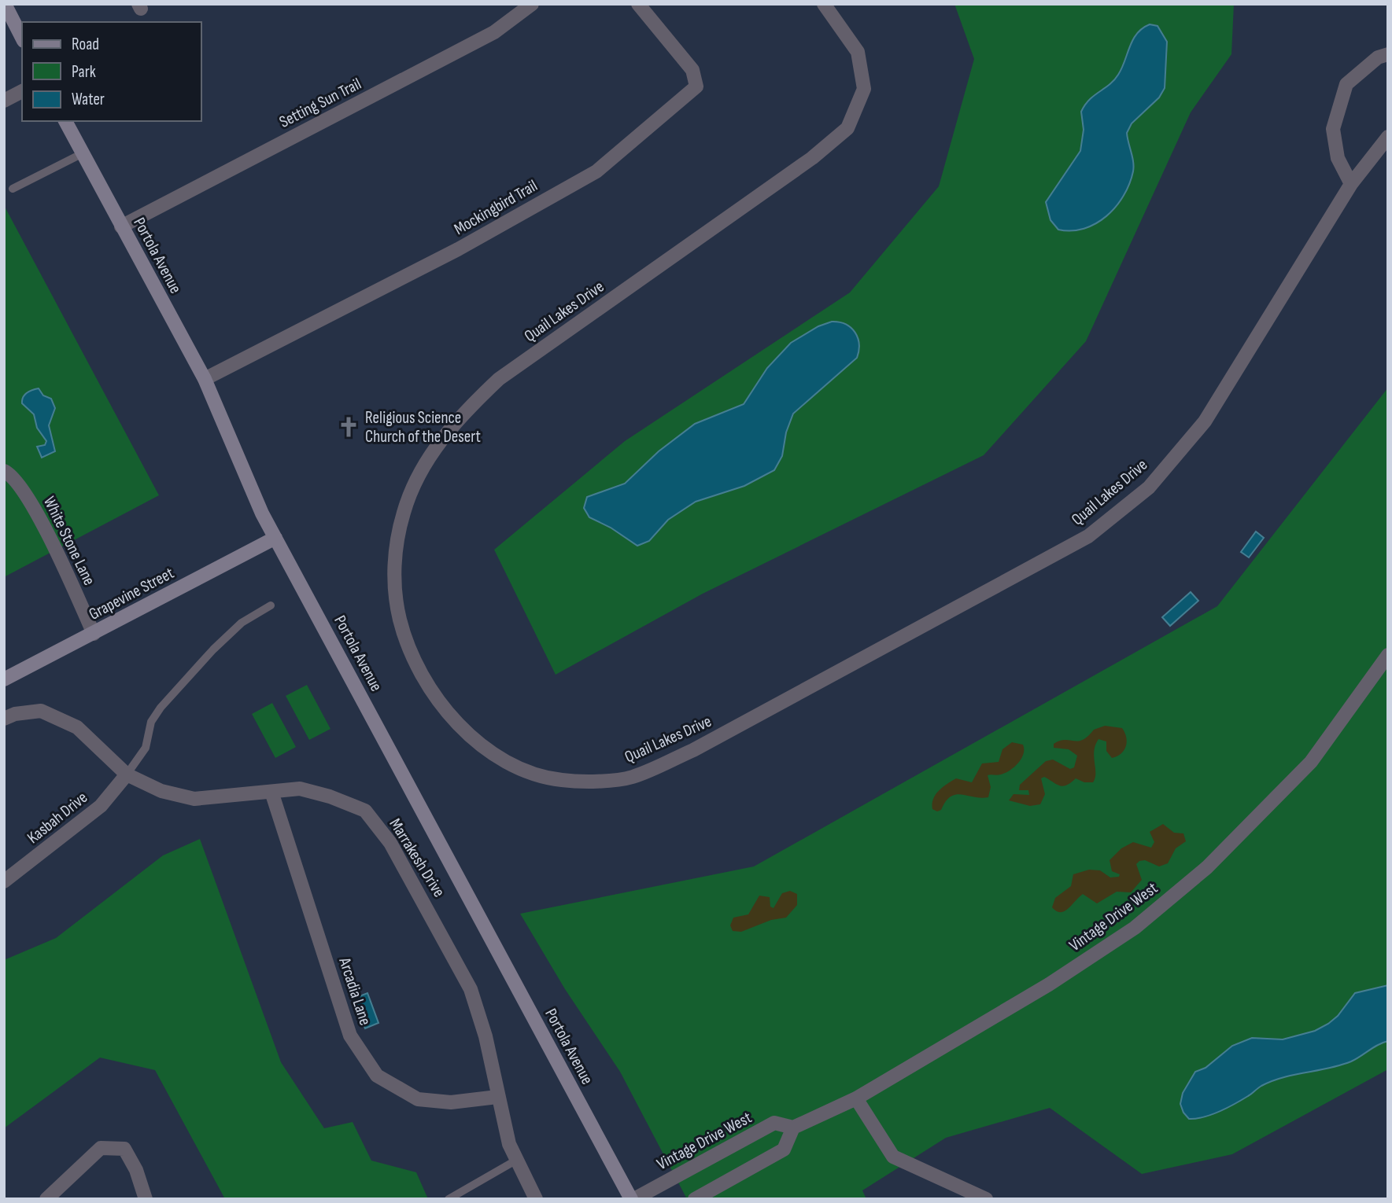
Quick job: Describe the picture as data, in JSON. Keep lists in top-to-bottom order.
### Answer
{
  "streets": {
    "street": [
      "Setting Sun Trail",
      "Mockingbird Trail",
      "Portola Avenue",
      "Quail Lakes Drive",
      "White Stone Lane",
      "Grapevine Street",
      "Kasbah Drive",
      "Marrakesh Drive",
      "Vintage Drive West",
      "Arcadia Lane"
    ]
  },
  "crossings": [
    ["Setting Sun Trail", "Portola Avenue"],
    ["Mockingbird Trail", "Portola Avenue"],
    ["Portola Avenue", "Grapevine Street"],
    ["Portola Avenue", "Vintage Drive West"],
    ["White Stone Lane", "Grapevine Street"],
    ["Kasbah Drive", "Marrakesh Drive"],
    ["Marrakesh Drive", "Arcadia Lane"]
  ],
  "places": {
    "church": ["Religious Science Church of the Desert"]
  },
  "legend": ["Road", "Park", "Water"]
}
